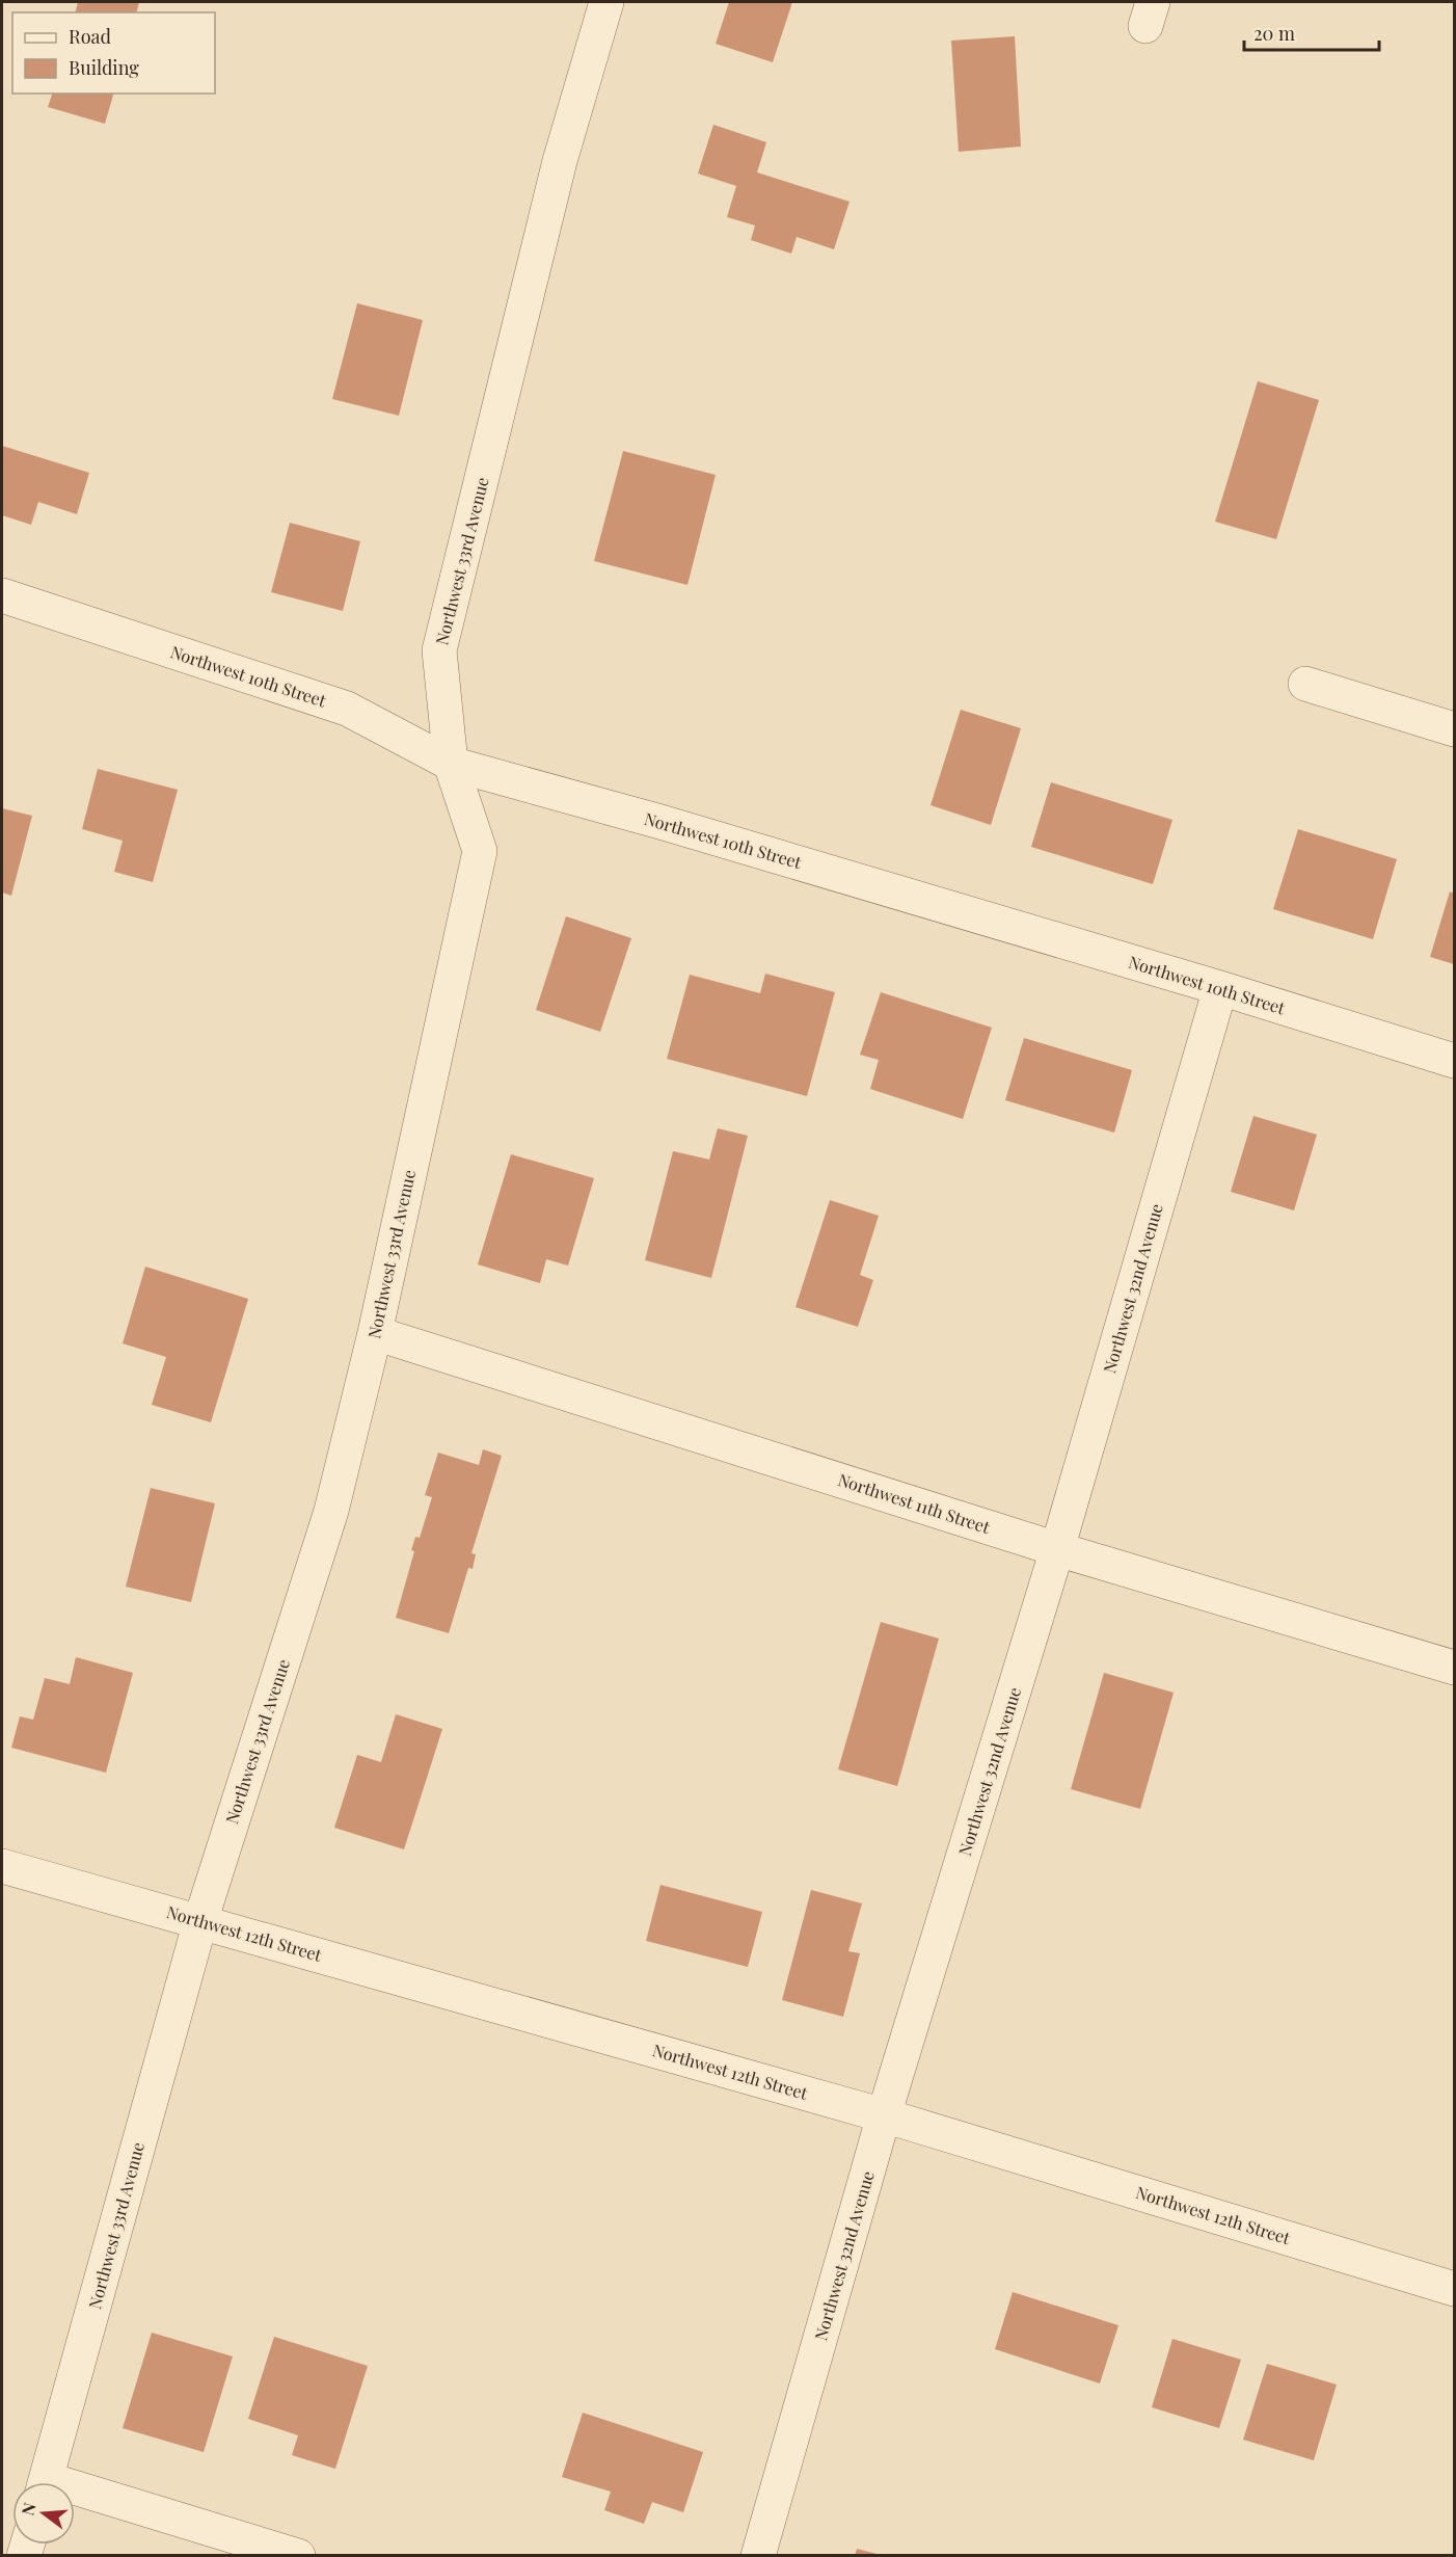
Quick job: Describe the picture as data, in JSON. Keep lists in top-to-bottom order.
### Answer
{
  "streets": {
    "street": [
      "Northwest 33rd Avenue",
      "Northwest 10th Street",
      "Northwest 32nd Avenue",
      "Northwest 11th Street",
      "Northwest 12th Street"
    ]
  },
  "crossings": [
    ["Northwest 33rd Avenue", "Northwest 10th Street"],
    ["Northwest 33rd Avenue", "Northwest 11th Street"],
    ["Northwest 33rd Avenue", "Northwest 12th Street"],
    ["Northwest 10th Street", "Northwest 32nd Avenue"],
    ["Northwest 32nd Avenue", "Northwest 11th Street"],
    ["Northwest 32nd Avenue", "Northwest 12th Street"]
  ],
  "legend": ["Road", "Building"],
  "scale_bar": "20 m",
  "north": "left"
}
